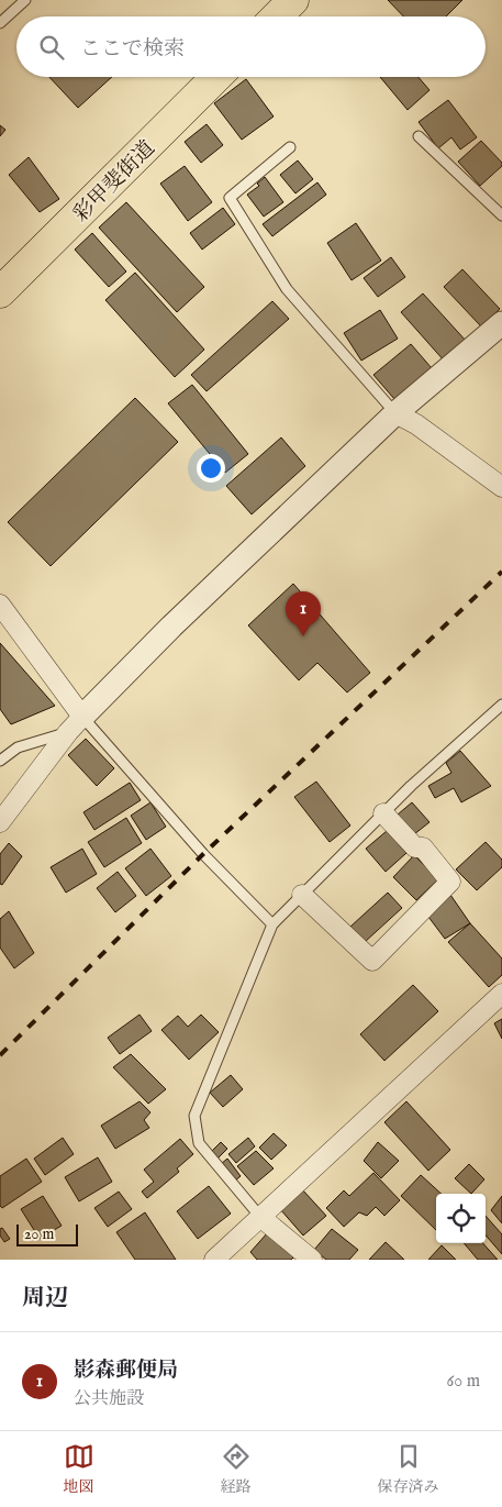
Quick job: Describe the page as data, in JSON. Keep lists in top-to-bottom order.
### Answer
{
  "streets": {
    "highway": ["彩甲斐街道"]
  },
  "scale_bar": "20 m",
  "page": {
    "search": "ここで検索",
    "pins": "1",
    "scale": "20 m",
    "heading": "周辺",
    "list": [
      {
        "mark": "1",
        "name": "影森郵便局",
        "note": "公共施設",
        "value": "60 m"
      }
    ],
    "nav": ["地図", "経路", "保存済み"]
  }
}
